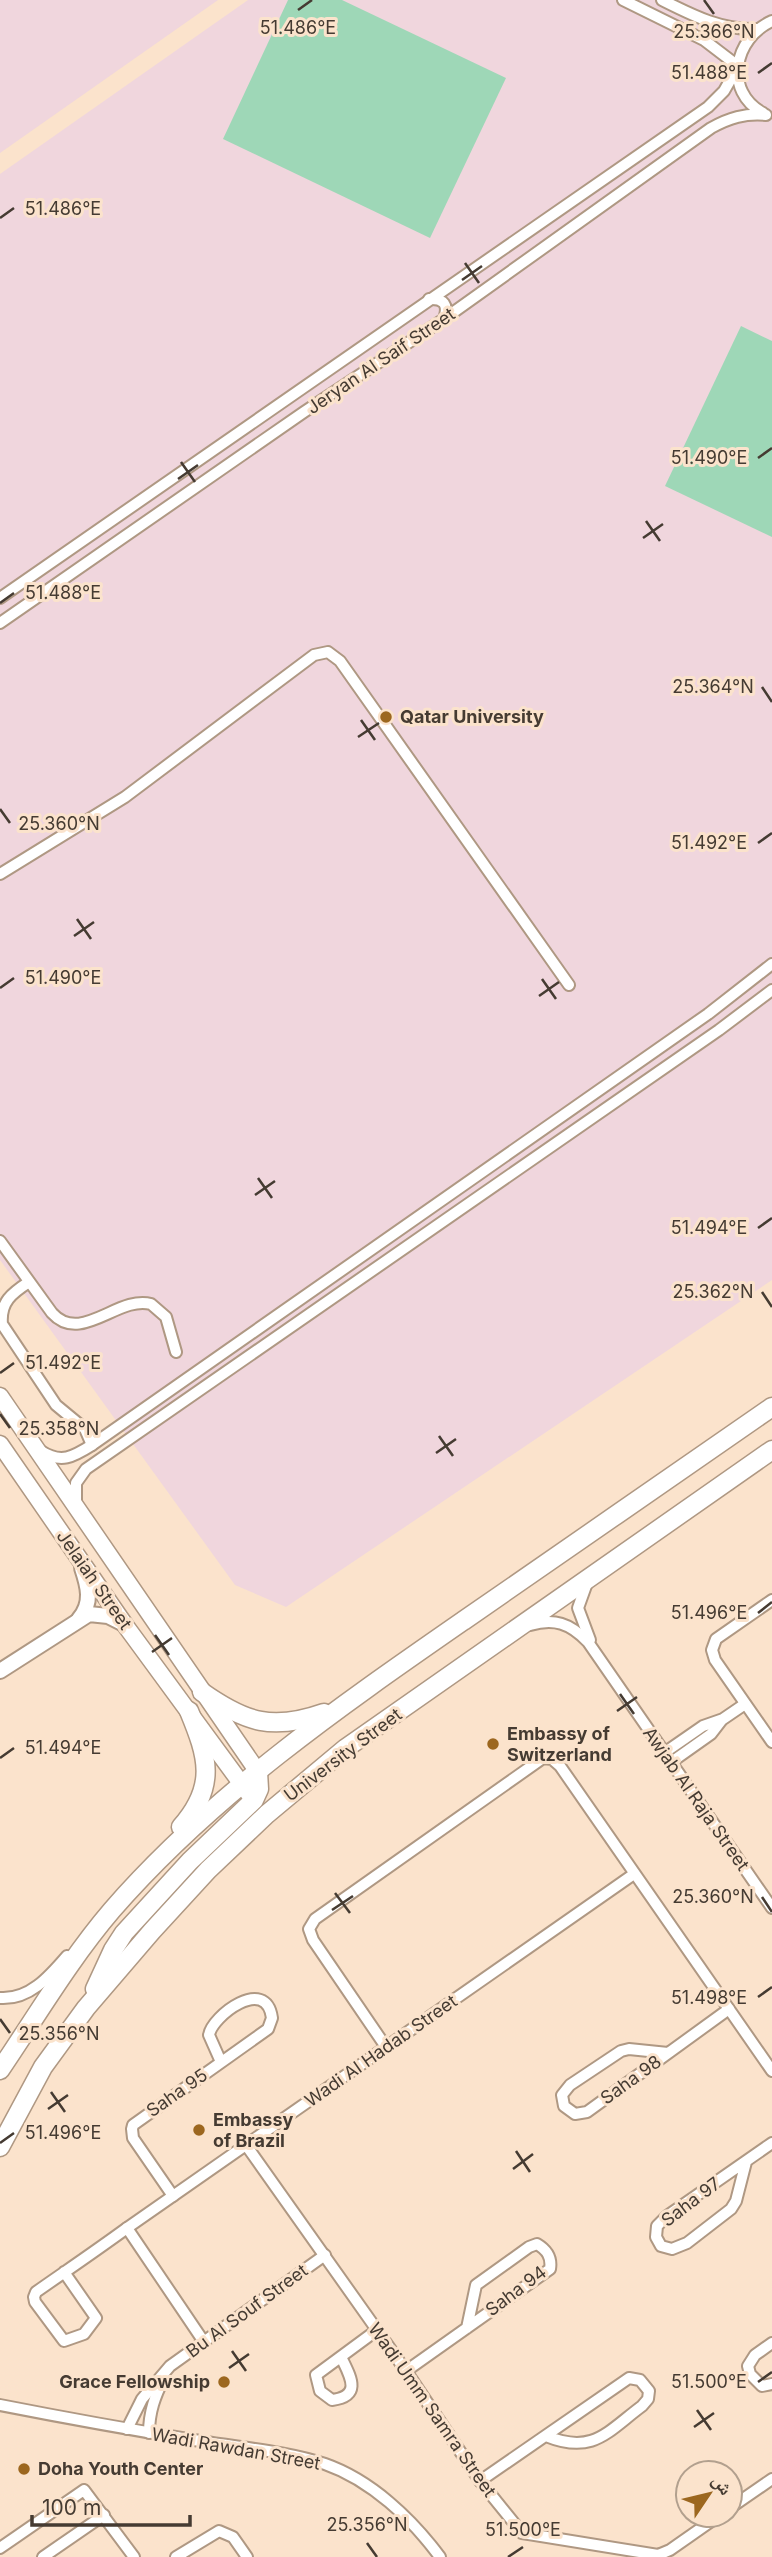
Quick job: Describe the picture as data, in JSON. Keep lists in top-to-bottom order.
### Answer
{
  "streets": {
    "main road": ["Jelaiah Street", "University Street"],
    "street": [
      "Jeryan Al Saif Street",
      "Awjab Al Raja Street",
      "Wadi Al Hadab Street",
      "Saha 98",
      "Saha 95",
      "Saha 97",
      "Saha 94",
      "Bu Al Souf Street",
      "Wadi Umm Samra Street",
      "Wadi Rawdan Street"
    ]
  },
  "crossings": [
    ["Jelaiah Street", "University Street"],
    ["University Street", "Awjab Al Raja Street"],
    ["Wadi Al Hadab Street", "Saha 95"],
    ["Wadi Al Hadab Street", "Wadi Umm Samra Street"],
    ["Saha 94", "Wadi Umm Samra Street"],
    ["Bu Al Souf Street", "Wadi Umm Samra Street"],
    ["Bu Al Souf Street", "Wadi Rawdan Street"]
  ],
  "places": [
    "Qatar University",
    "Embassy of Switzerland",
    "Embassy of Brazil",
    "Grace Fellowship",
    "Doha Youth Center"
  ],
  "scale_bar": "100 m",
  "north": "top right",
  "coordinates": [
    "51.486°E",
    "25.366°N",
    "51.488°E",
    "51.490°E",
    "25.364°N",
    "25.360°N",
    "51.492°E",
    "51.494°E",
    "25.362°N",
    "25.358°N",
    "51.496°E",
    "51.498°E",
    "25.356°N",
    "51.500°E"
  ]
}
